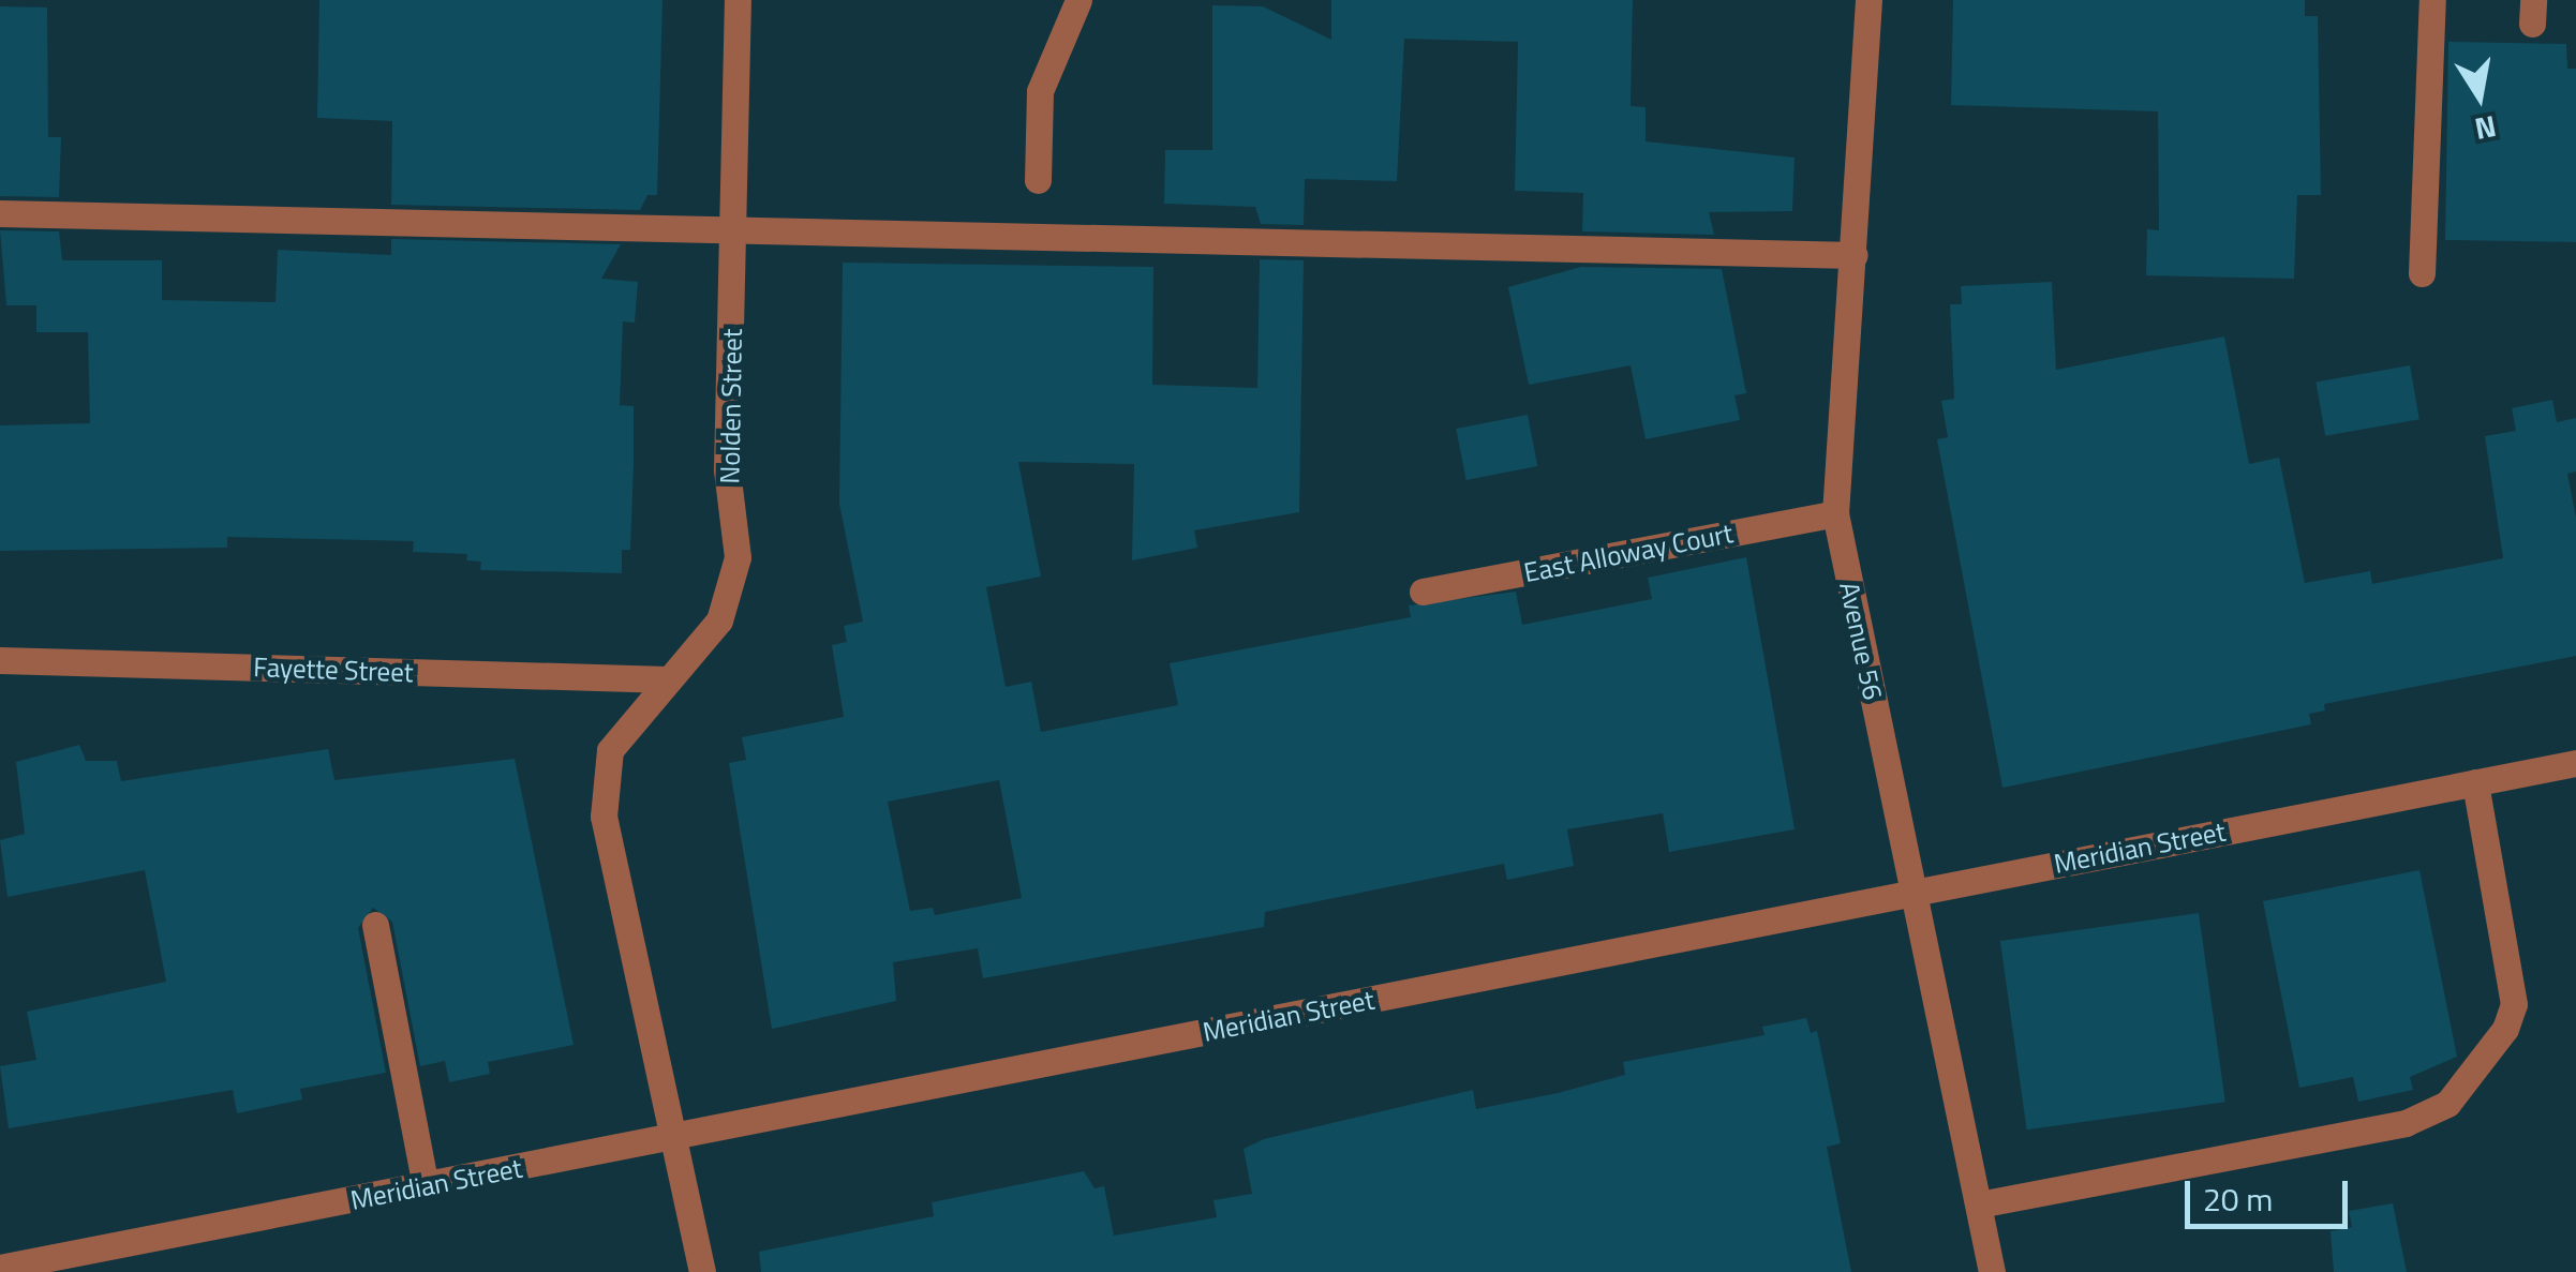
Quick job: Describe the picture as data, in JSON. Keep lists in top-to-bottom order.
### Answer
{
  "streets": {
    "street": [
      "Nolden Street",
      "East Alloway Court",
      "Avenue 56",
      "Fayette Street",
      "Meridian Street"
    ]
  },
  "crossings": [
    ["Nolden Street", "Fayette Street"],
    ["Nolden Street", "Meridian Street"],
    ["East Alloway Court", "Avenue 56"],
    ["Avenue 56", "Meridian Street"]
  ],
  "scale_bar": "20 m",
  "north": "bottom"
}
